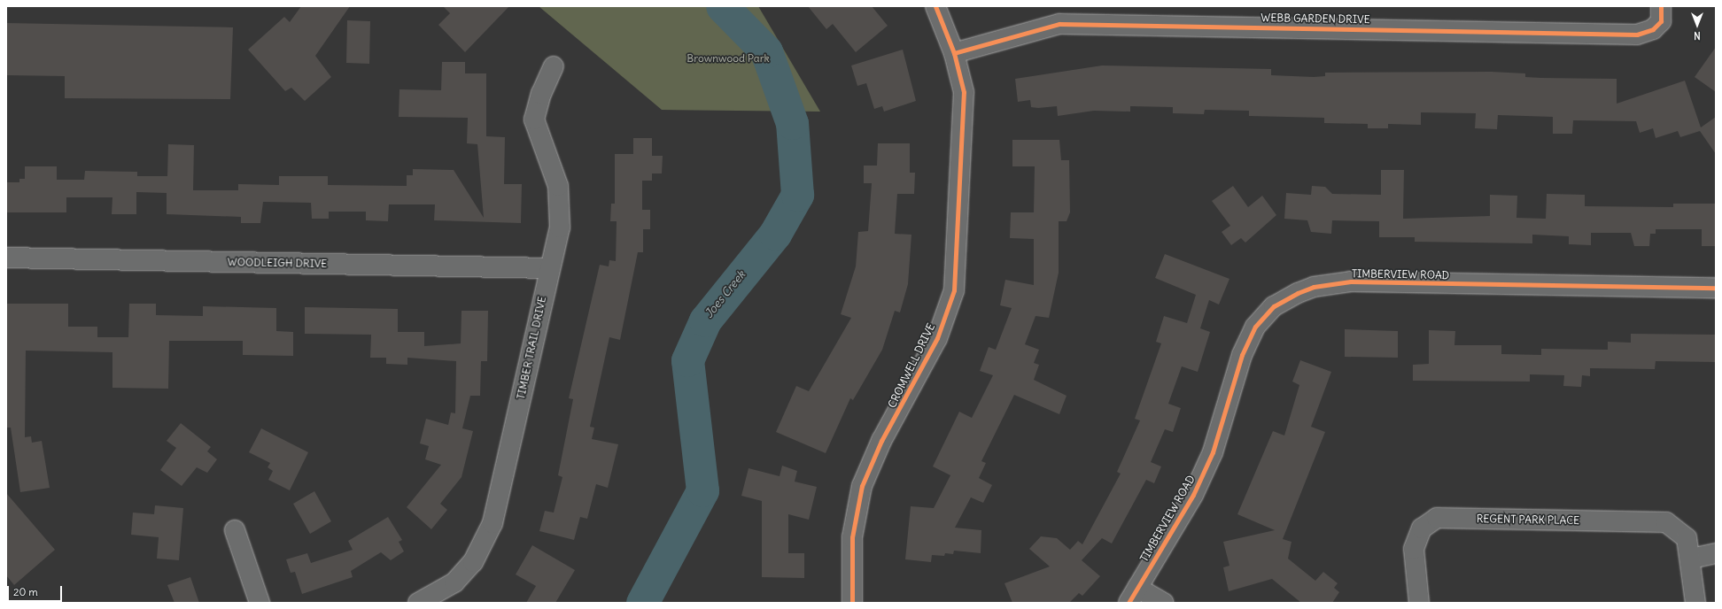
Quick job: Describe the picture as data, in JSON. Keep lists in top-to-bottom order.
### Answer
{
  "streets": {
    "street": [
      "WEBB GARDEN DRIVE",
      "WOODLEIGH DRIVE",
      "TIMBERVIEW ROAD",
      "TIMBER TRAIL DRIVE",
      "CROMWELL DRIVE",
      "REGENT PARK PLACE"
    ]
  },
  "crossings": [
    ["WEBB GARDEN DRIVE", "CROMWELL DRIVE"],
    ["WOODLEIGH DRIVE", "TIMBER TRAIL DRIVE"]
  ],
  "water": ["Joes Creek"],
  "parks": ["Brownwood Park"],
  "scale_bar": "20 m",
  "north": "bottom"
}
